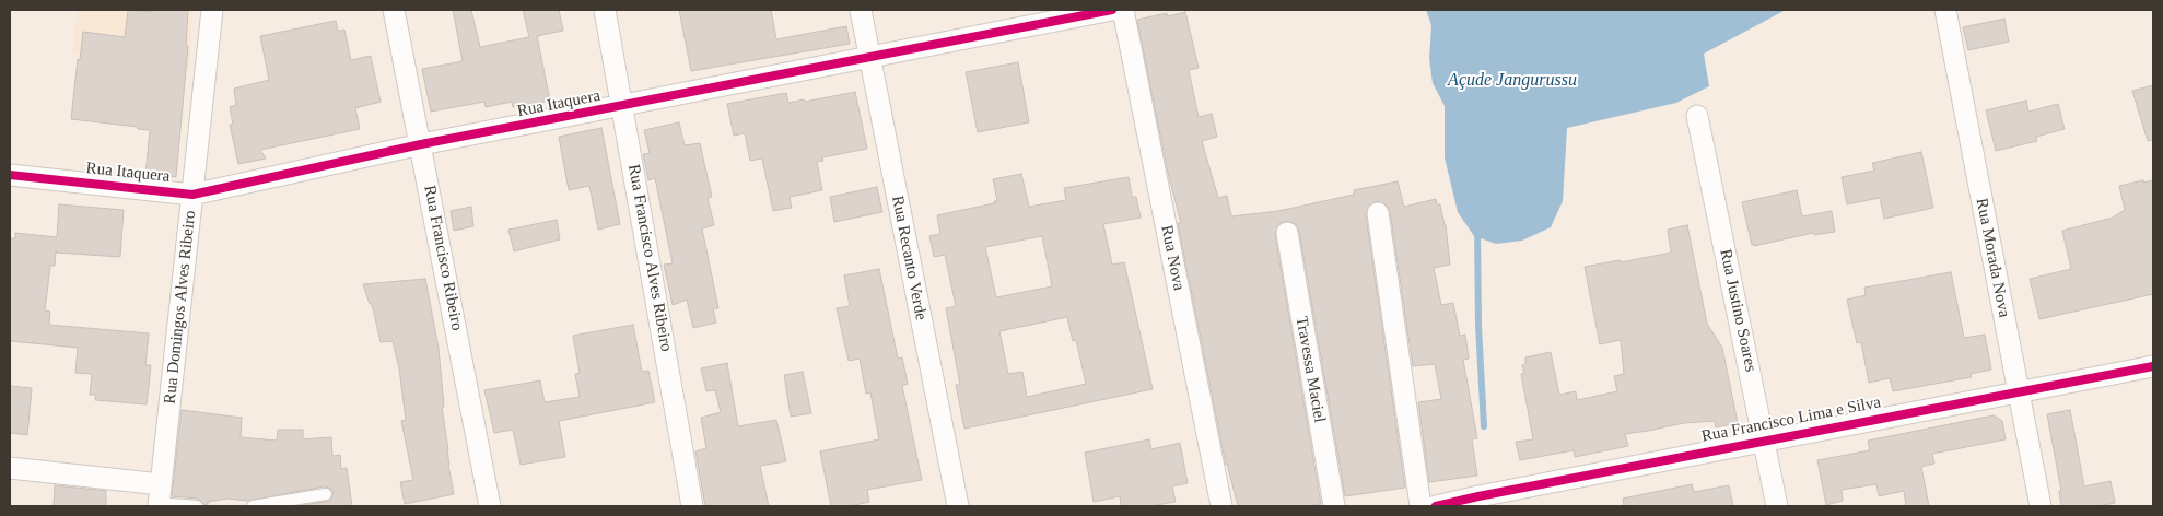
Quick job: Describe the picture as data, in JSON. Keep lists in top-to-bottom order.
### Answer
{
  "streets": {
    "street": [
      "Rua Itaquera",
      "Rua Francisco Ribeiro",
      "Rua Francisco Alves Ribeiro",
      "Rua Recanto Verde",
      "Rua Nova",
      "Rua Morada Nova",
      "Rua Domingos Alves Ribeiro",
      "Rua Justino Soares",
      "Travessa Maciel",
      "Rua Francisco Lima e Silva"
    ]
  },
  "crossings": [
    ["Rua Itaquera", "Rua Francisco Ribeiro"],
    ["Rua Itaquera", "Rua Francisco Alves Ribeiro"],
    ["Rua Itaquera", "Rua Recanto Verde"],
    ["Rua Itaquera", "Rua Domingos Alves Ribeiro"],
    ["Rua Morada Nova", "Rua Francisco Lima e Silva"],
    ["Rua Justino Soares", "Rua Francisco Lima e Silva"]
  ],
  "water": ["Açude Jangurussu"]
}
